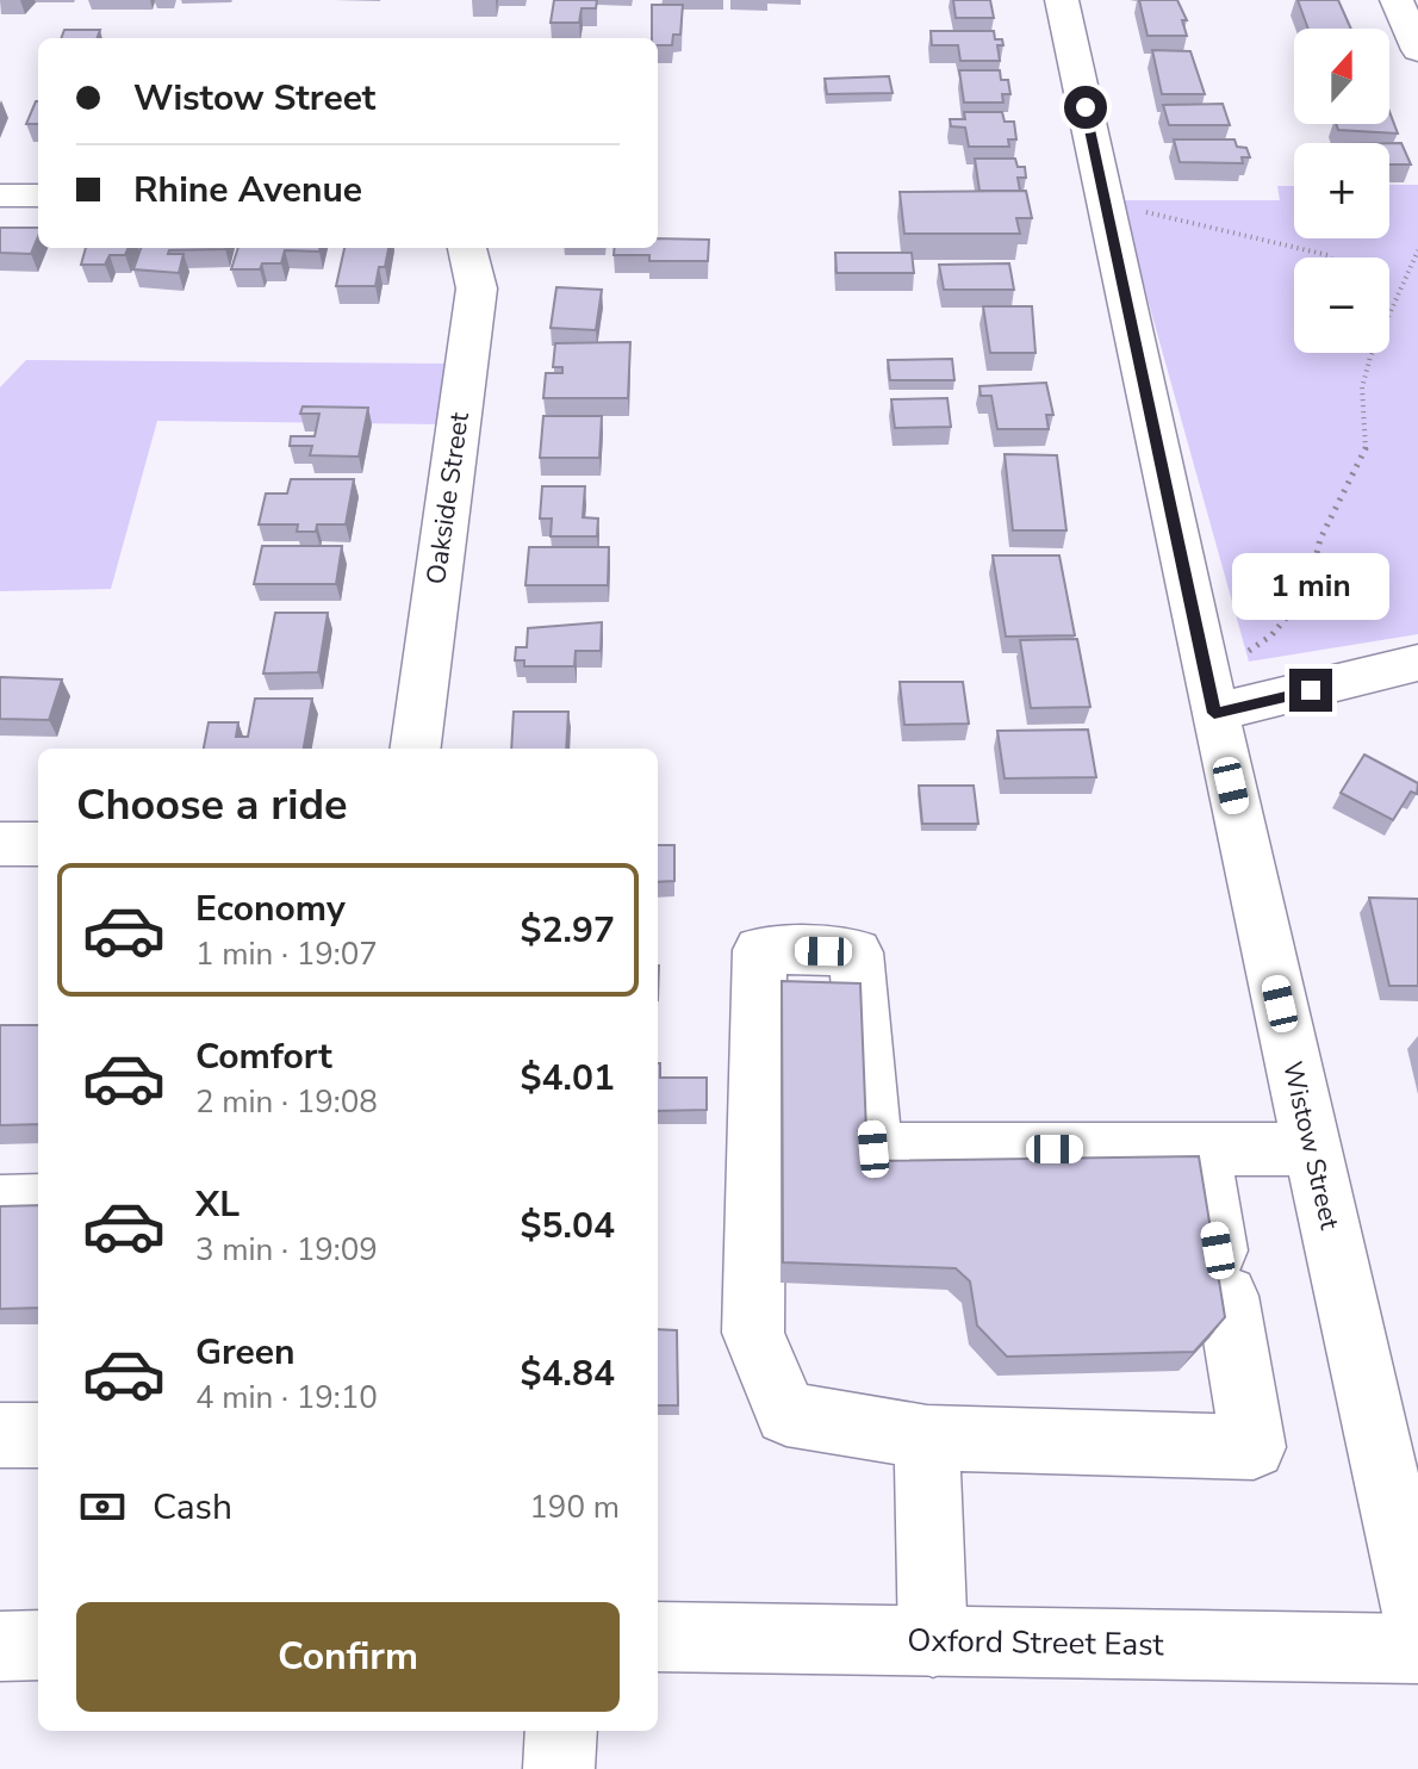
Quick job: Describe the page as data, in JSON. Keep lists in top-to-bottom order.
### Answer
{
  "streets": {
    "street": ["Oakside Street", "Wistow Street", "Oxford Street East"]
  },
  "north": "top",
  "page": {
    "map_buttons": ["+", "−"],
    "banner": ["Wistow Street", "Rhine Avenue"],
    "bubble": "1 min",
    "heading": "Choose a ride",
    "list": [
      {
        "name": "Economy",
        "note": "1 min · 19:07",
        "value": "$2.97"
      },
      {
        "name": "Comfort",
        "note": "2 min · 19:08",
        "value": "$4.01"
      },
      {
        "name": "XL",
        "note": "3 min · 19:09",
        "value": "$5.04"
      },
      {
        "name": "Green",
        "note": "4 min · 19:10",
        "value": "$4.84"
      }
    ],
    "pay": ["Cash", "190 m"],
    "buttons": "Confirm"
  }
}
